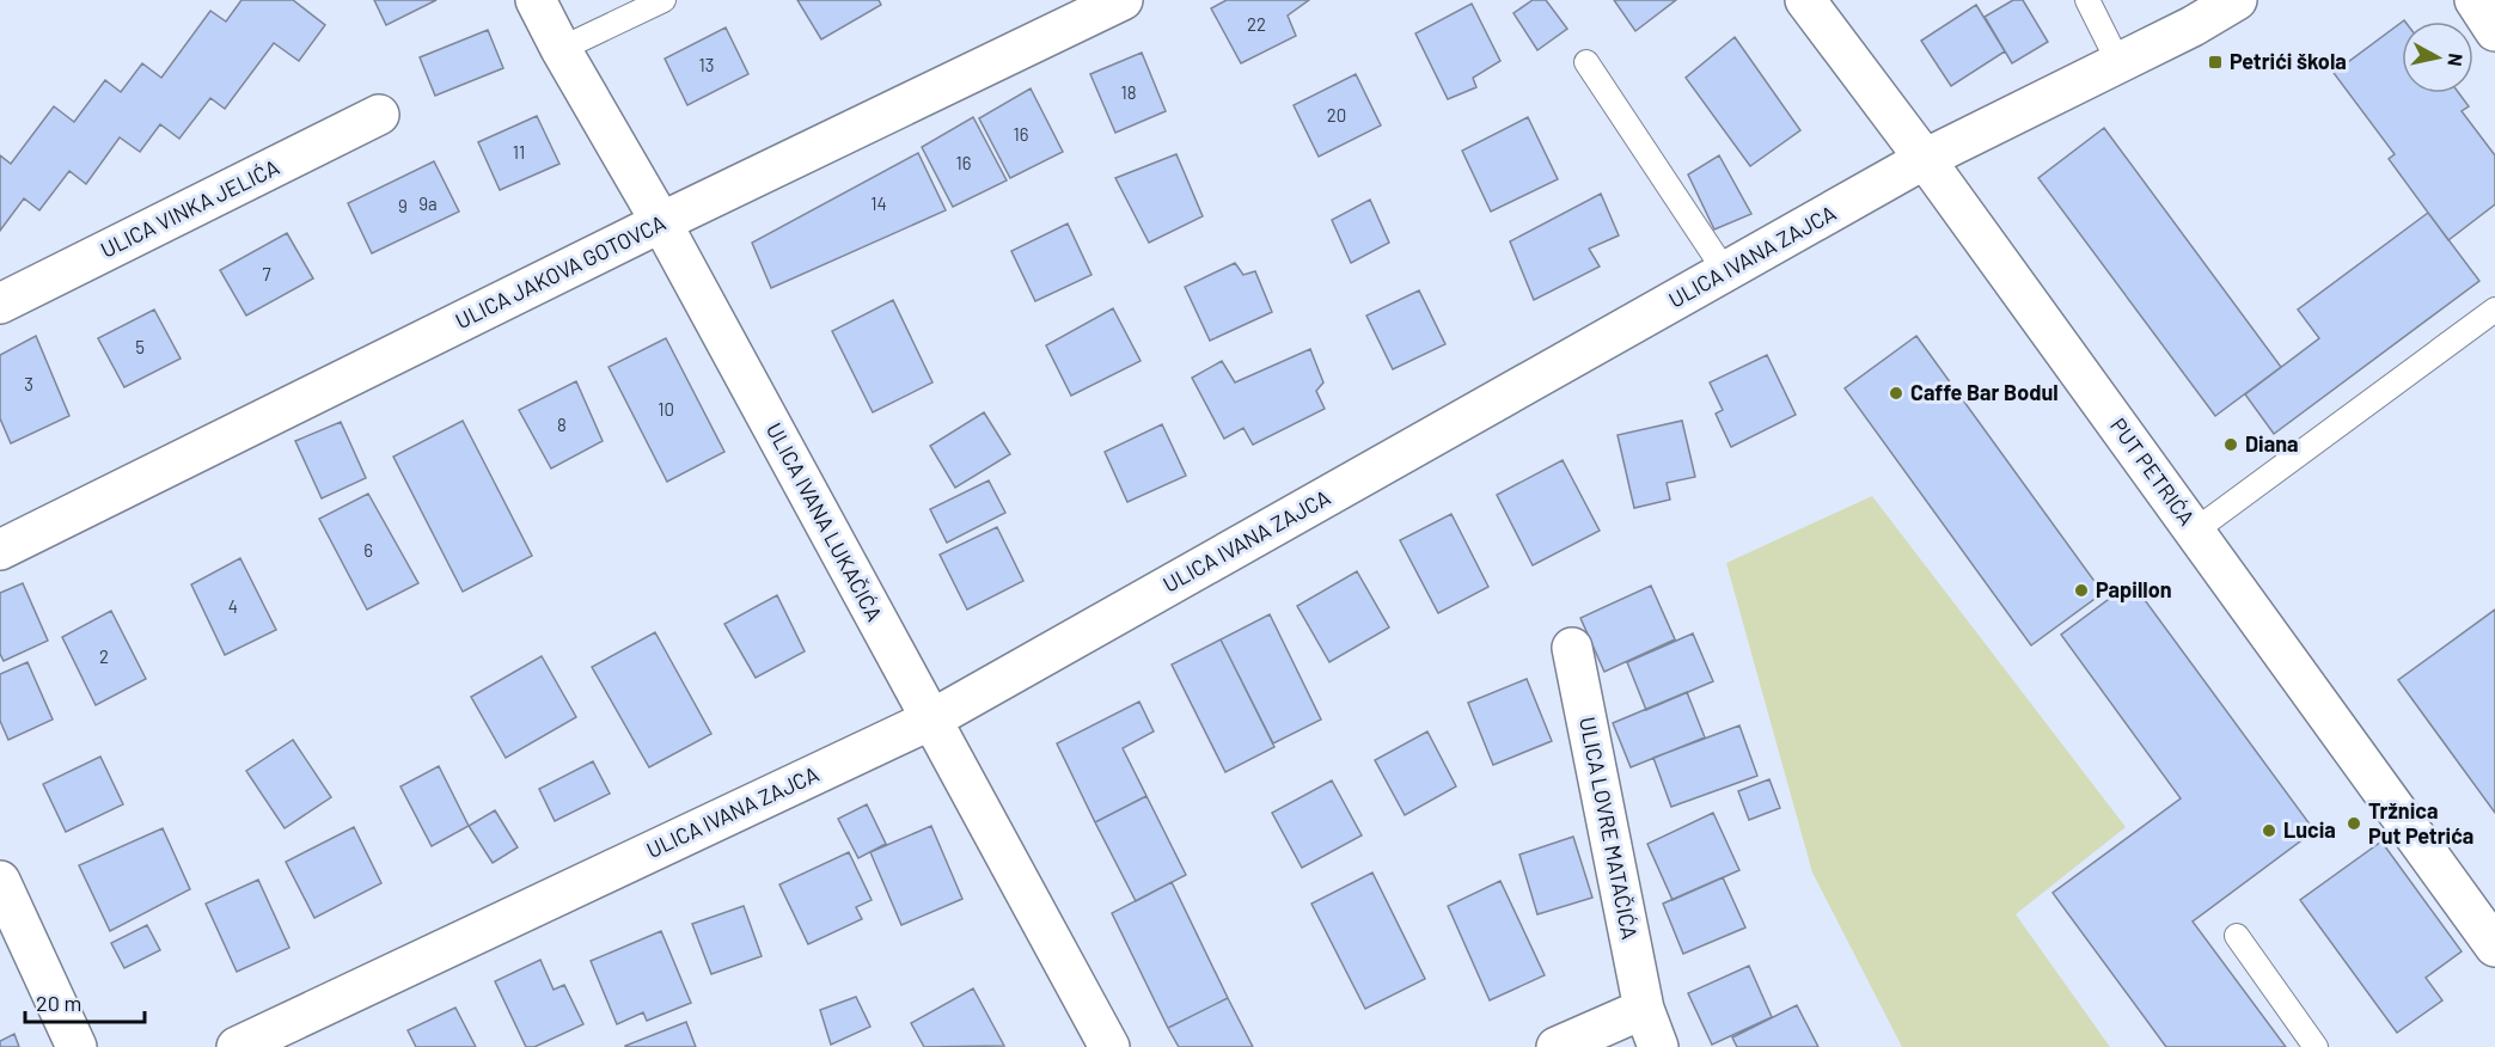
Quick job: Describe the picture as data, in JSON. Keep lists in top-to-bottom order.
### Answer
{
  "streets": {
    "street": [
      "ULICA VINKA JELIĆA",
      "ULICA IVANA ZAJCA",
      "ULICA JAKOVA GOTOVCA",
      "PUT PETRIĆA",
      "ULICA IVANA LUKAČIĆA",
      "ULICA LOVRE MATAČIĆA"
    ]
  },
  "crossings": [
    ["ULICA IVANA ZAJCA", "PUT PETRIĆA"],
    ["ULICA IVANA ZAJCA", "ULICA IVANA LUKAČIĆA"],
    ["ULICA JAKOVA GOTOVCA", "ULICA IVANA LUKAČIĆA"]
  ],
  "places": {
    "transit": ["Petrići škola"],
    "other": [
      "Caffe Bar Bodul",
      "Diana",
      "Papillon",
      "Tržnica Put Petrića",
      "Lucia"
    ]
  },
  "house_numbers": [
    "22",
    "13",
    "18",
    "20",
    "16",
    "11",
    "16",
    "9a",
    "14",
    "9",
    "7",
    "5",
    "3",
    "10",
    "8",
    "6",
    "4",
    "2"
  ],
  "scale_bar": "20 m",
  "north": "right"
}
